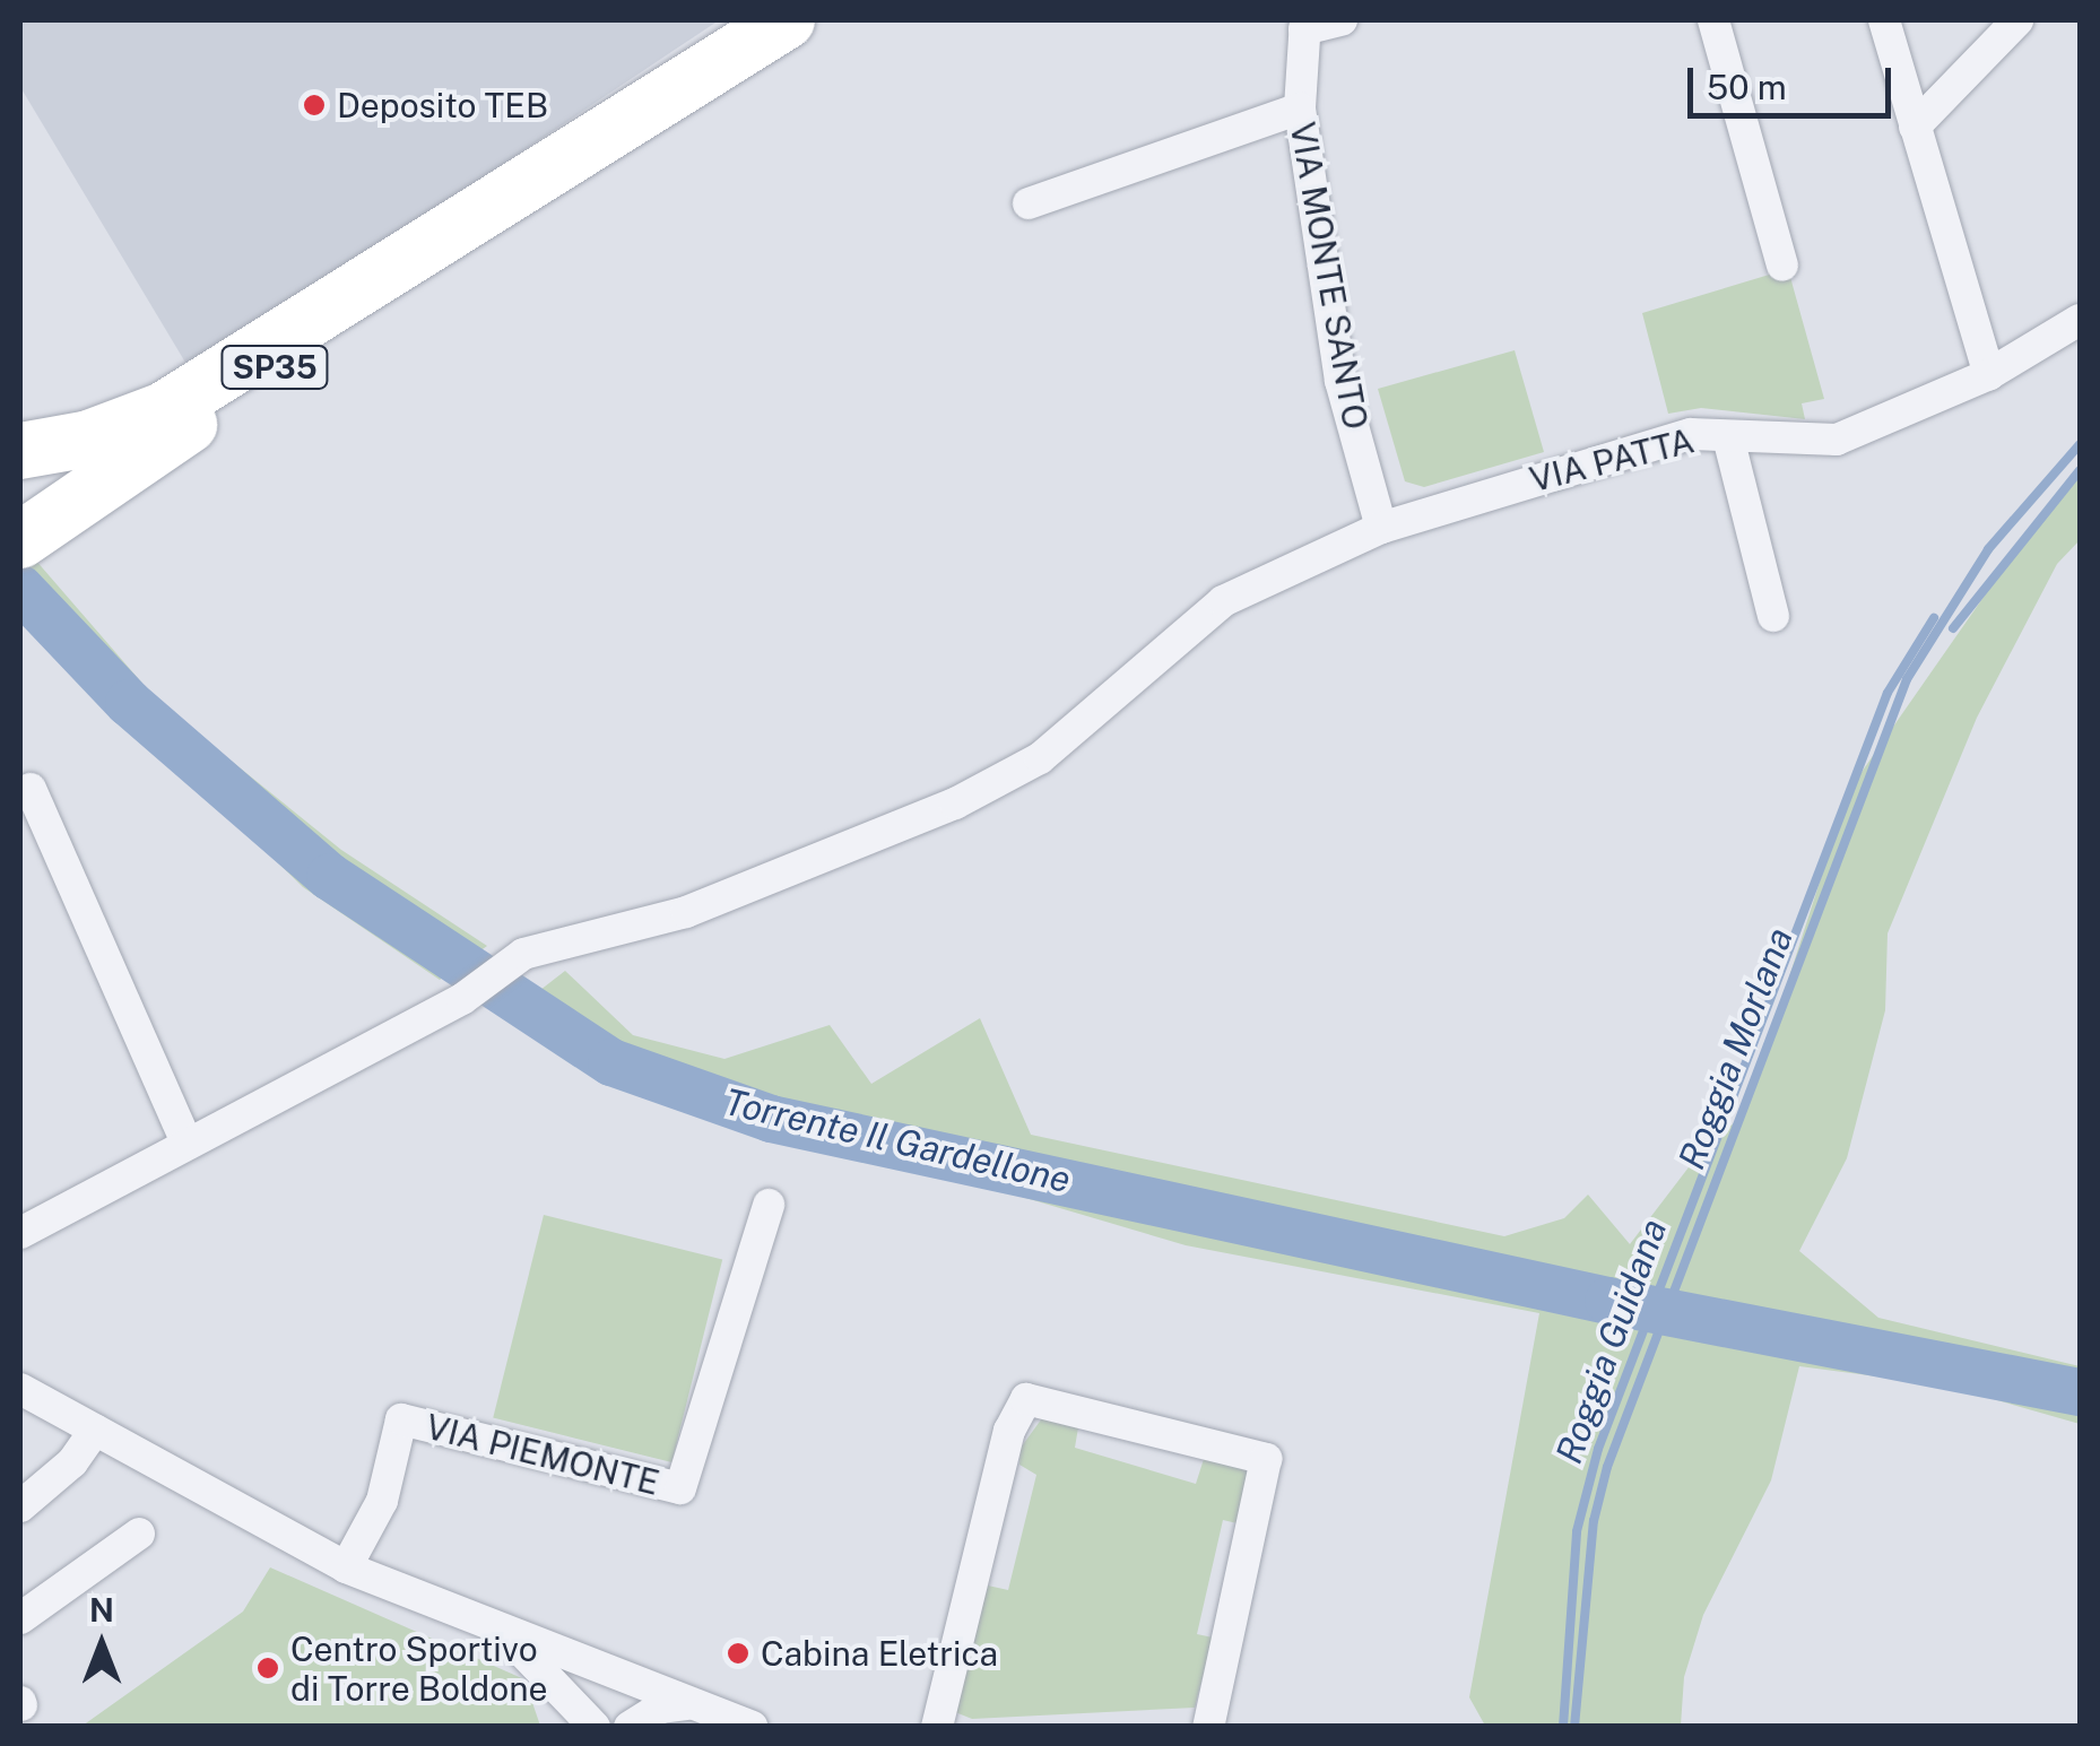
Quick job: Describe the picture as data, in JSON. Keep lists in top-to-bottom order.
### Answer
{
  "streets": {
    "highway": ["SP35"],
    "street": ["VIA MONTE SANTO", "VIA PATTA", "VIA PIEMONTE"]
  },
  "crossings": [
    ["VIA MONTE SANTO", "VIA PATTA"]
  ],
  "water": ["Roggia Morlana", "Torrente Il Gardellone", "Roggia Guidana"],
  "places": ["Deposito TEB", "Cabina Eletrica", "Centro Sportivo di Torre Boldone"],
  "scale_bar": "50 m",
  "north": "top"
}
